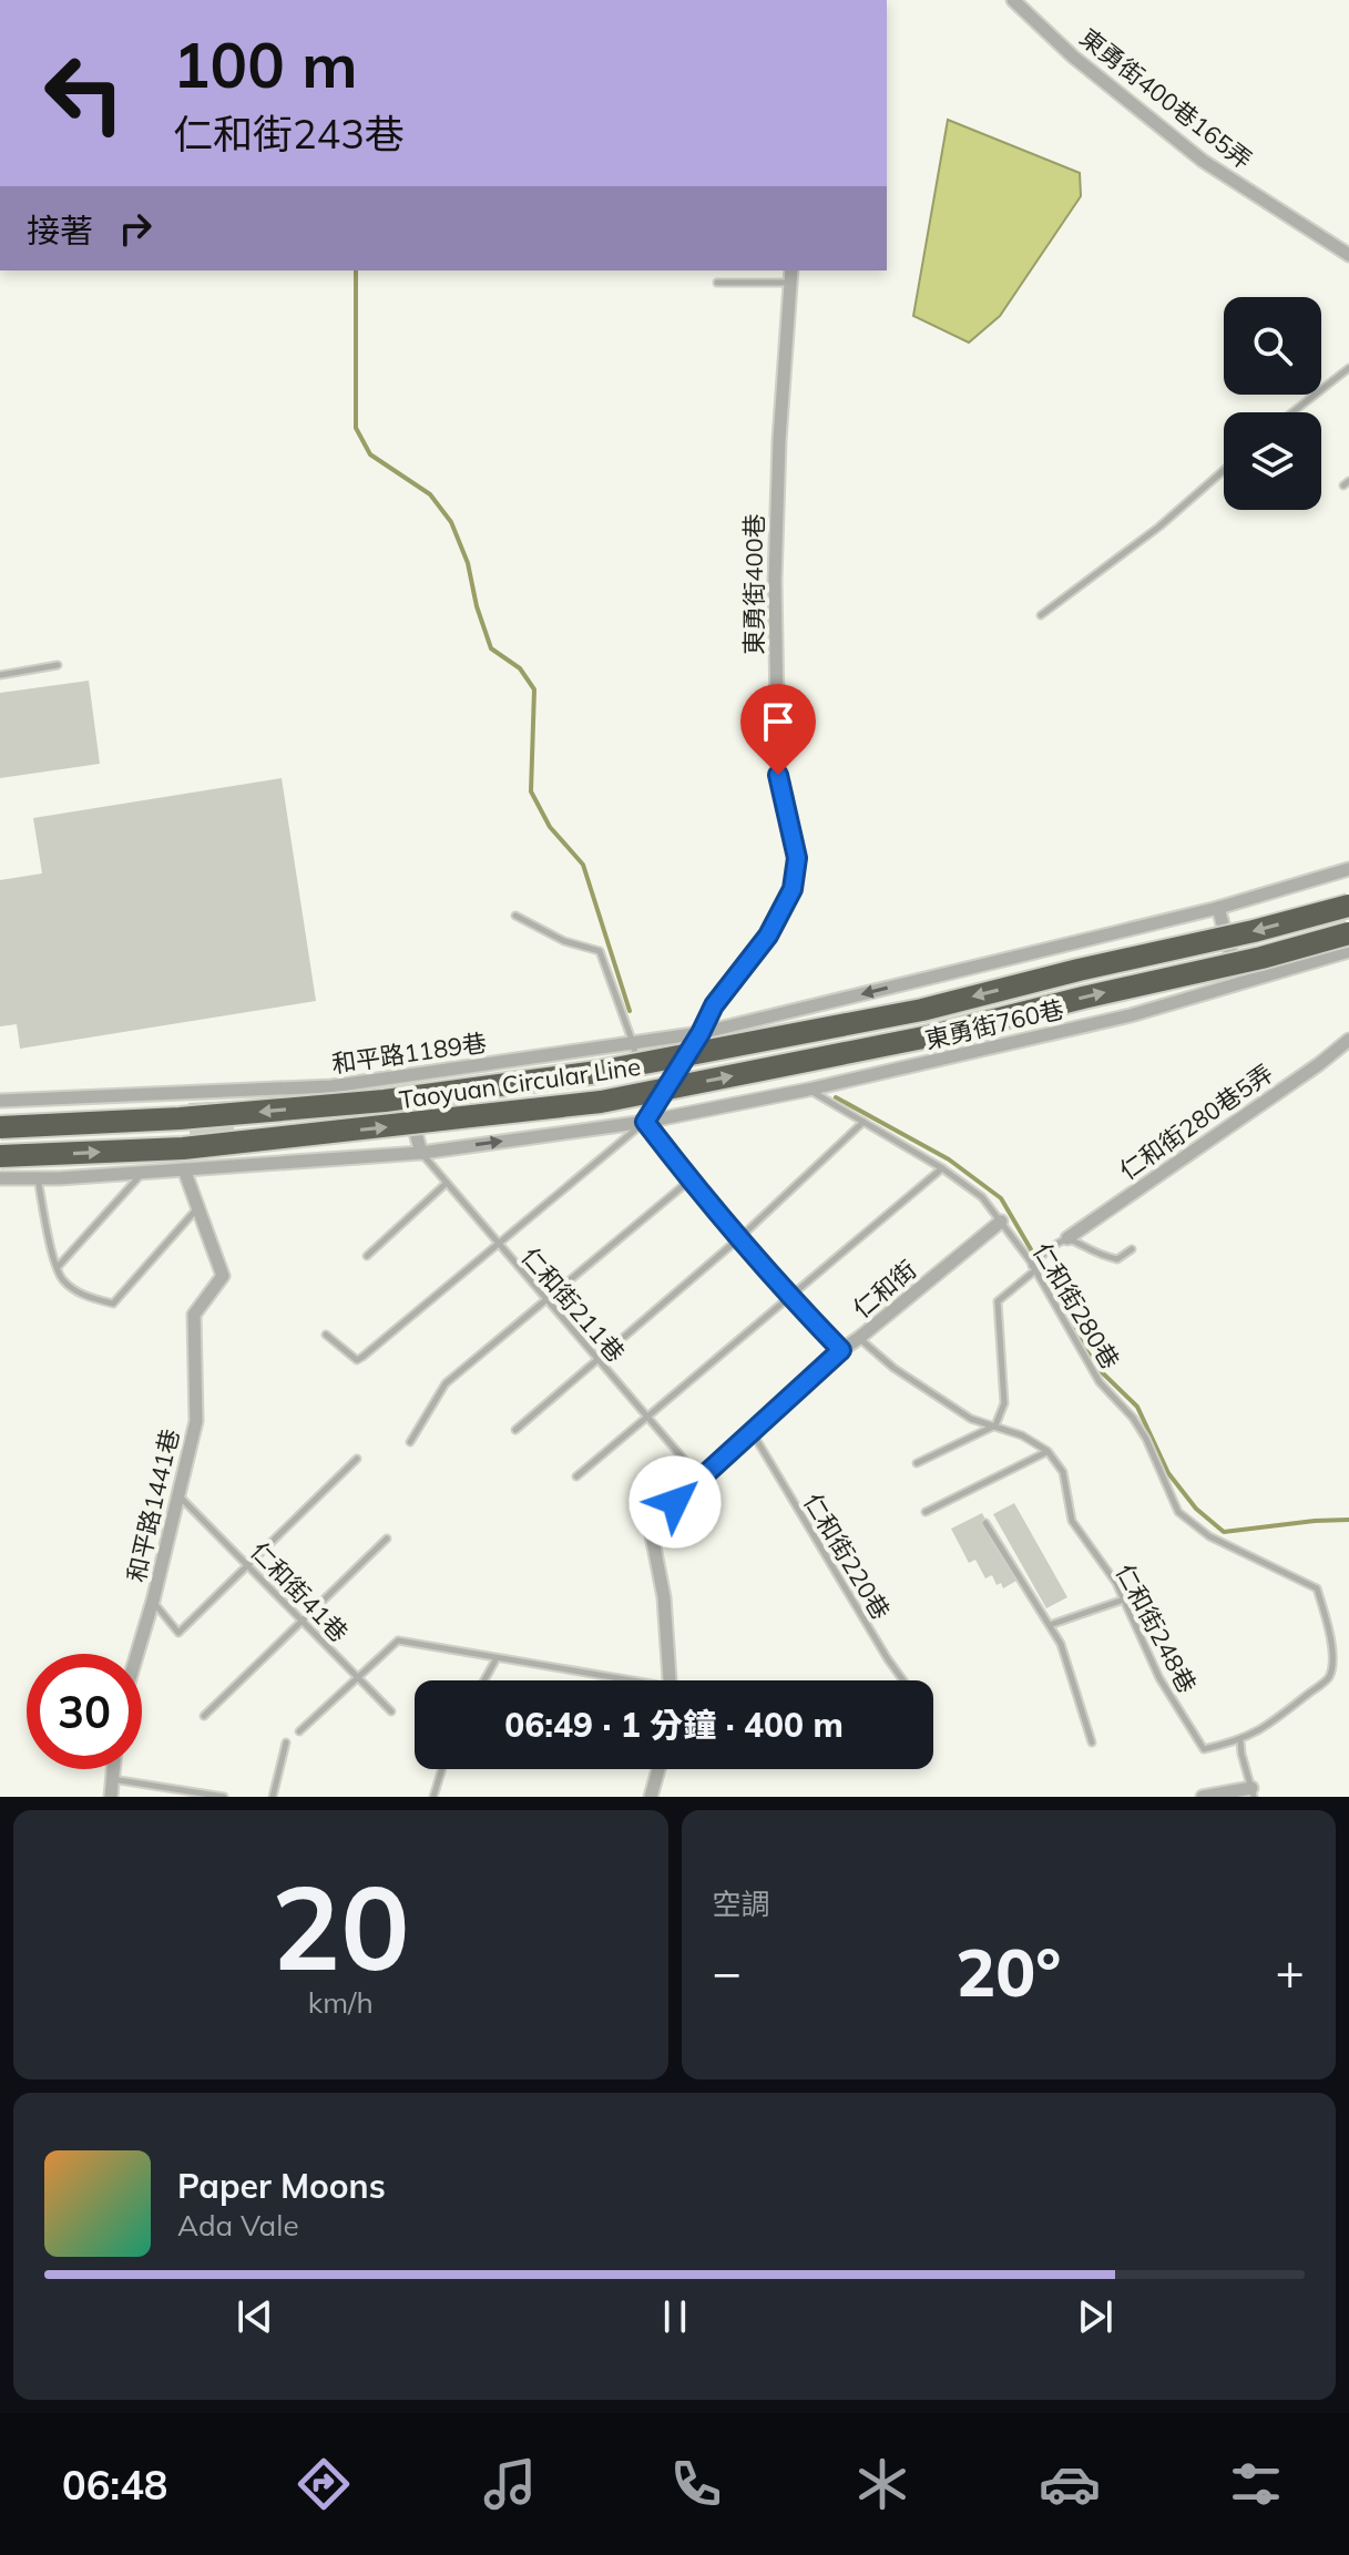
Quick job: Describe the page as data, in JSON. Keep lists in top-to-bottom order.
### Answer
{
  "streets": {
    "highway": ["Taoyuan Circular Line"],
    "street": [
      "東勇街400巷165弄",
      "東勇街400巷",
      "東勇街760巷",
      "和平路1189巷",
      "仁和街280巷5弄",
      "仁和街",
      "和平路1441巷"
    ],
    "lane": [
      "仁和街211巷",
      "仁和街280巷",
      "仁和街220巷",
      "仁和街41巷",
      "仁和街248巷"
    ]
  },
  "crossings": [
    ["東勇街400巷", "東勇街760巷"],
    ["東勇街400巷", "和平路1189巷"],
    ["東勇街760巷", "仁和街280巷"],
    ["仁和街", "仁和街211巷"],
    ["仁和街", "仁和街280巷"],
    ["仁和街", "仁和街220巷"],
    ["仁和街280巷", "仁和街248巷"],
    ["和平路1441巷", "仁和街41巷"]
  ],
  "one_way": ["和平路1189巷"],
  "page": {
    "turn": ["100 m", "仁和街243巷"],
    "then": "接著",
    "limit": "30",
    "trip": "06:49 · 1 分鐘 · 400 m",
    "tile": [
      ["20", "km/h"],
      "空調"
    ],
    "heat": ["−", "20°", "+"],
    "song": ["Paper Moons", "Ada Vale"],
    "tabs": "06:48"
  }
}
